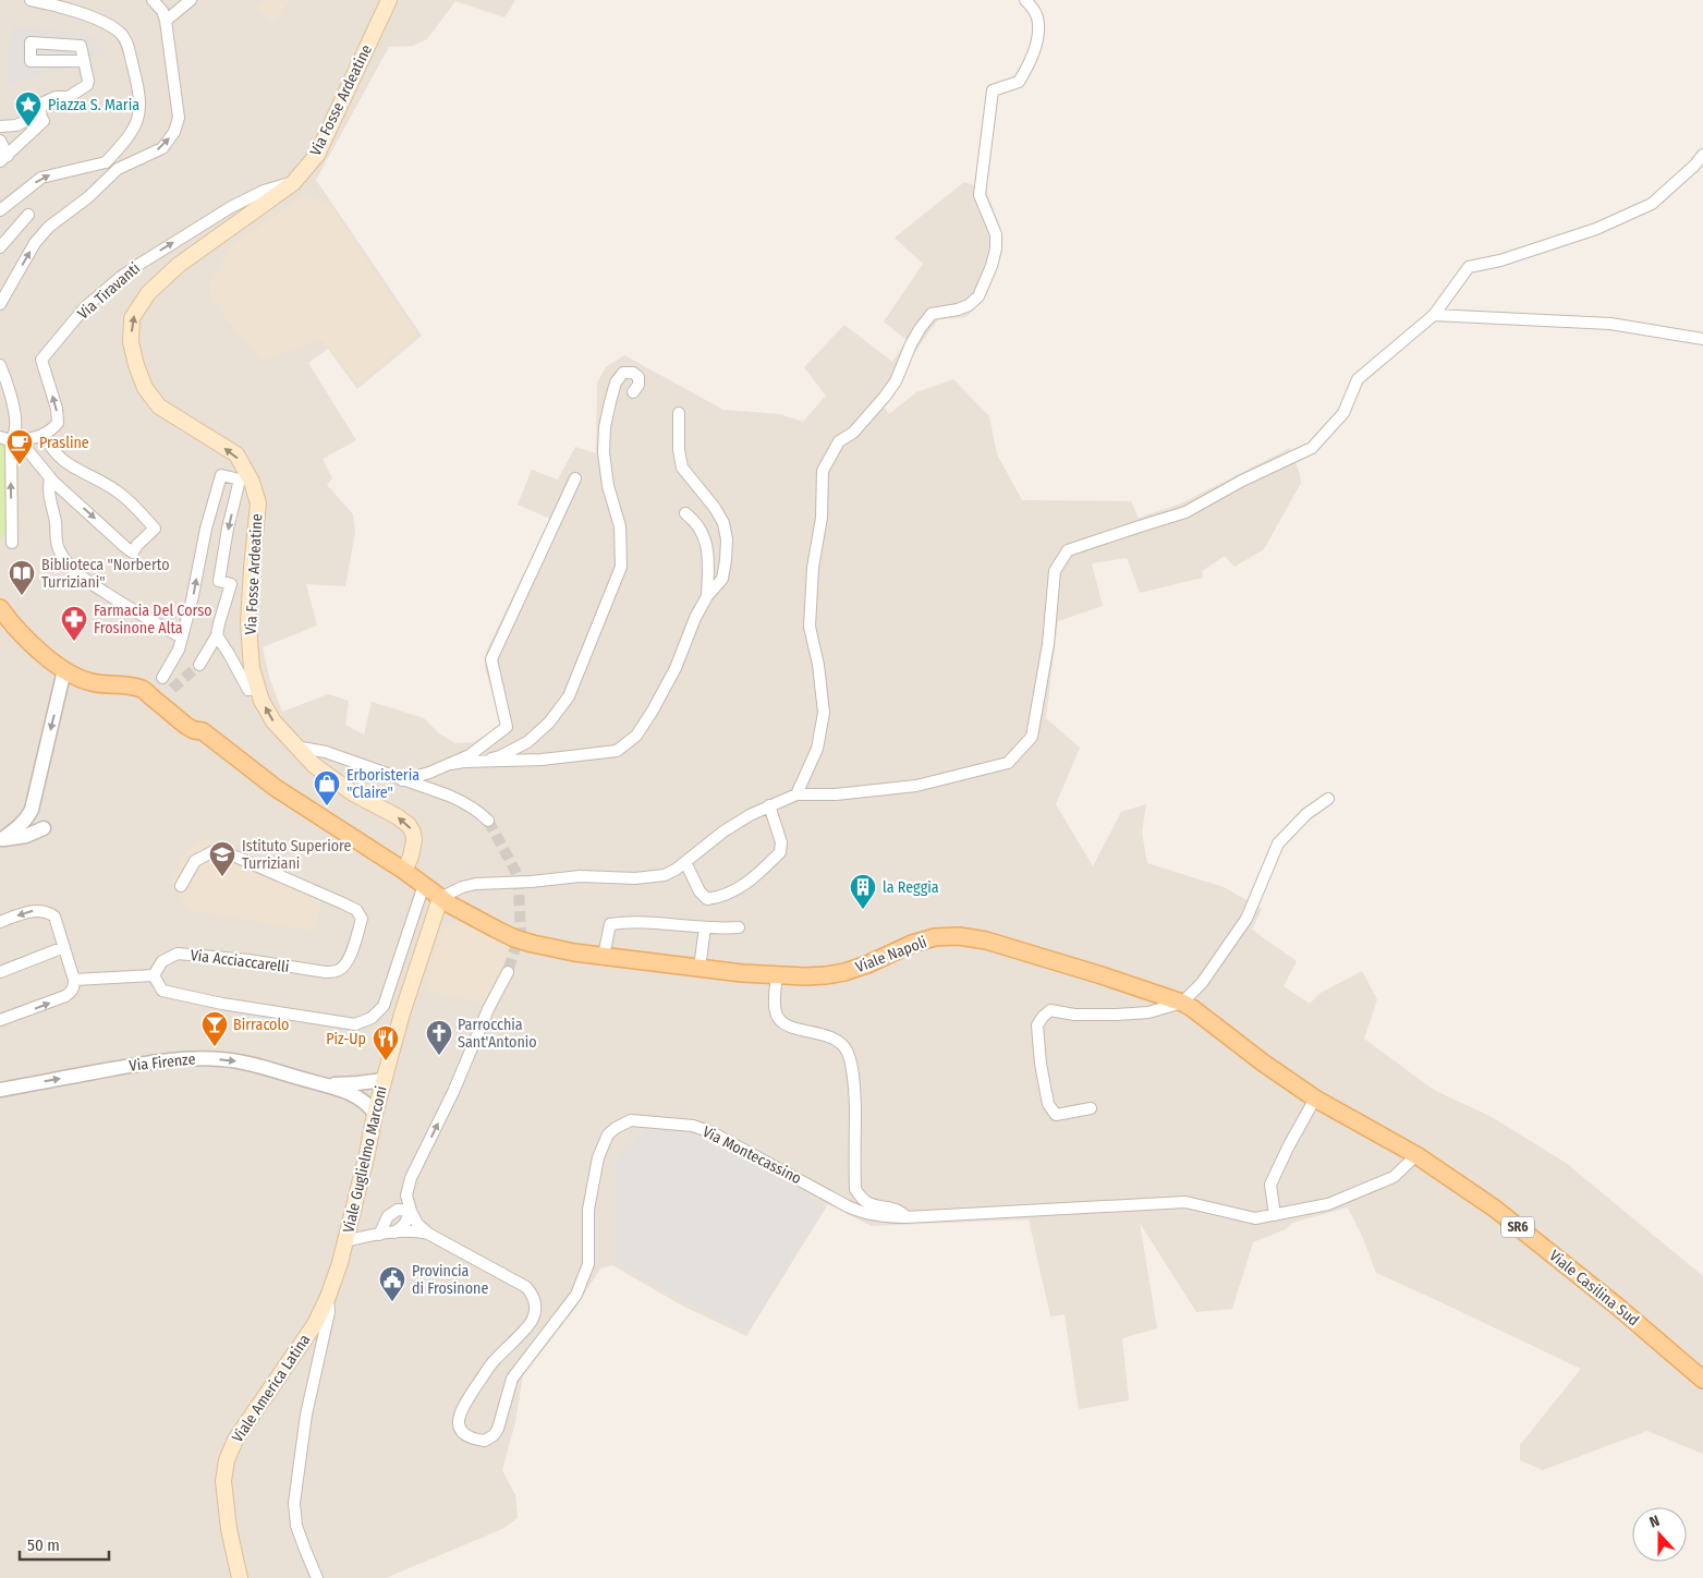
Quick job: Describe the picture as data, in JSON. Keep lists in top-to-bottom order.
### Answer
{
  "streets": {
    "main road": [
      "Via Fosse Ardeatine",
      "Viale Napoli",
      "Viale Guglielmo Marconi",
      "SR6",
      "Viale Casilina Sud",
      "Viale America Latina"
    ],
    "street": [
      "Via Tiravanti",
      "Via Acciaccarelli",
      "Via Firenze",
      "Via Montecassino"
    ]
  },
  "crossings": [
    ["Via Fosse Ardeatine", "Via Tiravanti"],
    ["Via Fosse Ardeatine", "Viale Napoli"],
    ["Viale Napoli", "Viale Guglielmo Marconi"],
    ["Viale Napoli", "Viale Casilina Sud"],
    ["Via Montecassino", "Viale Guglielmo Marconi"],
    ["Via Montecassino", "Viale Casilina Sud"],
    ["Viale Guglielmo Marconi", "Viale America Latina"]
  ],
  "places": {
    "place": ["Piazza S. Maria"],
    "cafe": ["Prasline"],
    "library": ["Biblioteca \"Norberto Turriziani\""],
    "pharmacy": ["Farmacia Del Corso Frosinone Alta"],
    "shop": ["Erboristeria \"Claire\""],
    "school or university": ["Istituto Superiore Turriziani"],
    "building": ["la Reggia"],
    "bar": ["Birracolo"],
    "church": ["Parrocchia Sant'Antonio"],
    "restaurant": ["Piz-Up"],
    "public building": ["Provincia di Frosinone"]
  },
  "scale_bar": "50 m",
  "north": "top"
}
